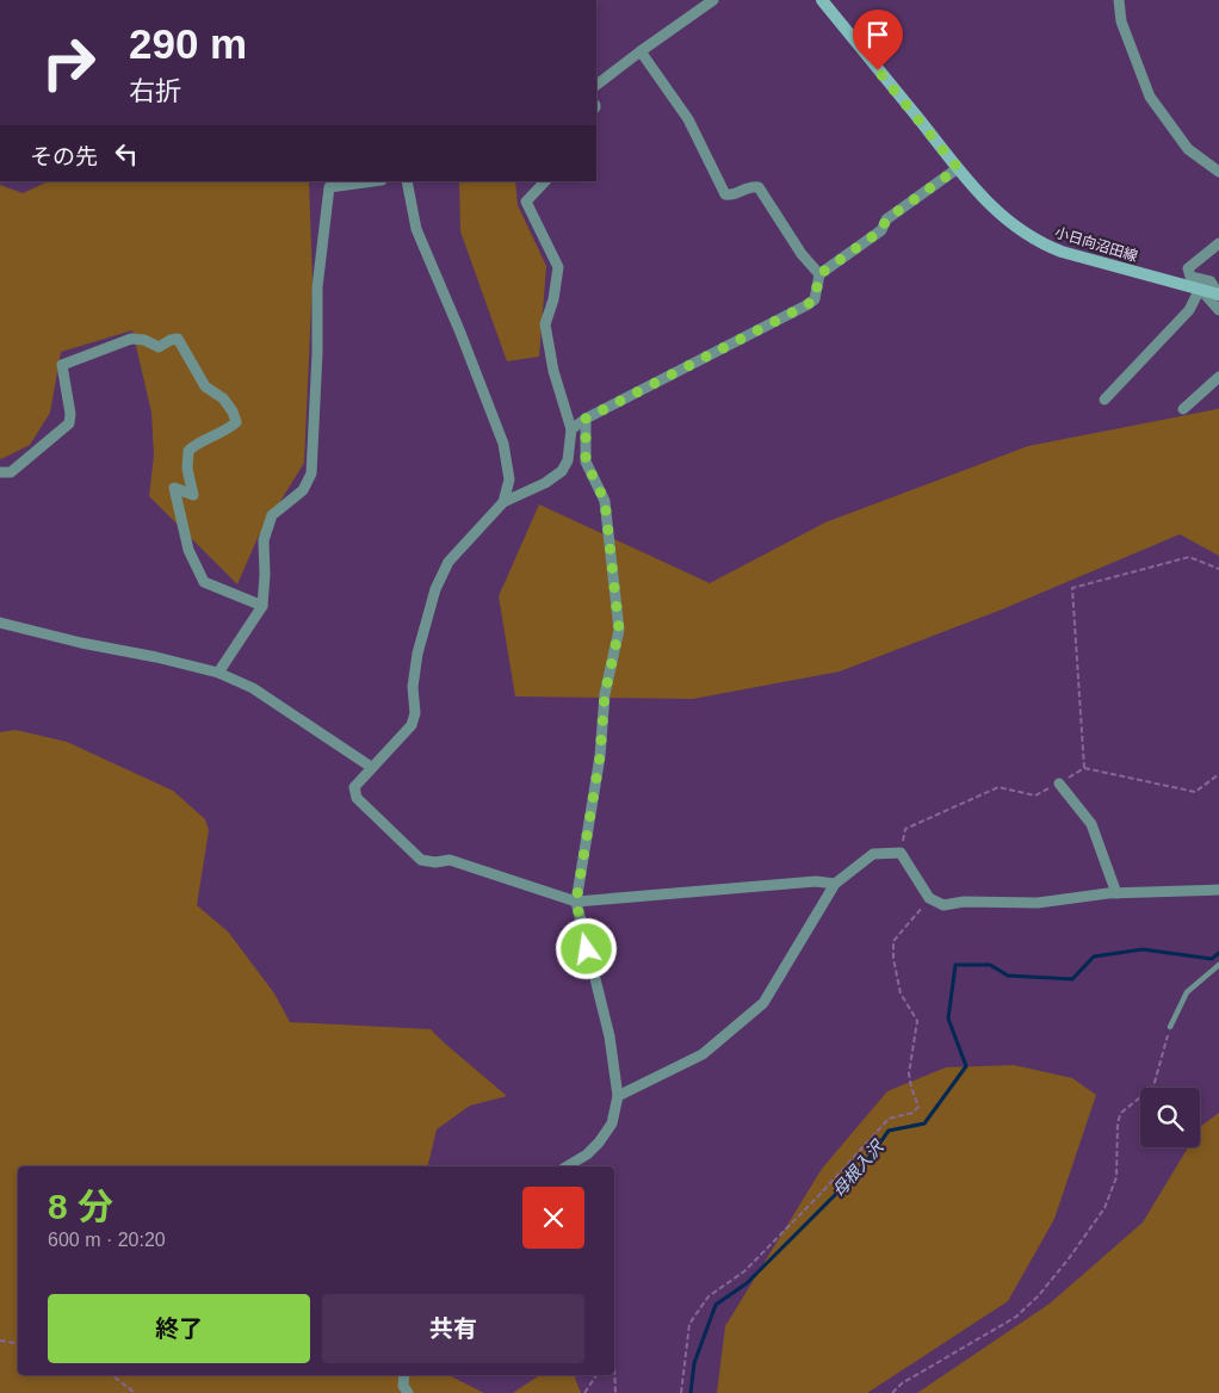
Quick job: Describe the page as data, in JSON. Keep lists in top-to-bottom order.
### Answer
{
  "streets": {
    "main road": ["小日向沼田線"]
  },
  "water": ["母根入沢"],
  "page": {
    "turn": ["290 m", "右折"],
    "then": "その先",
    "heading": ["8 分", "600 m · 20:20"],
    "buttons": ["終了", "共有"]
  }
}
